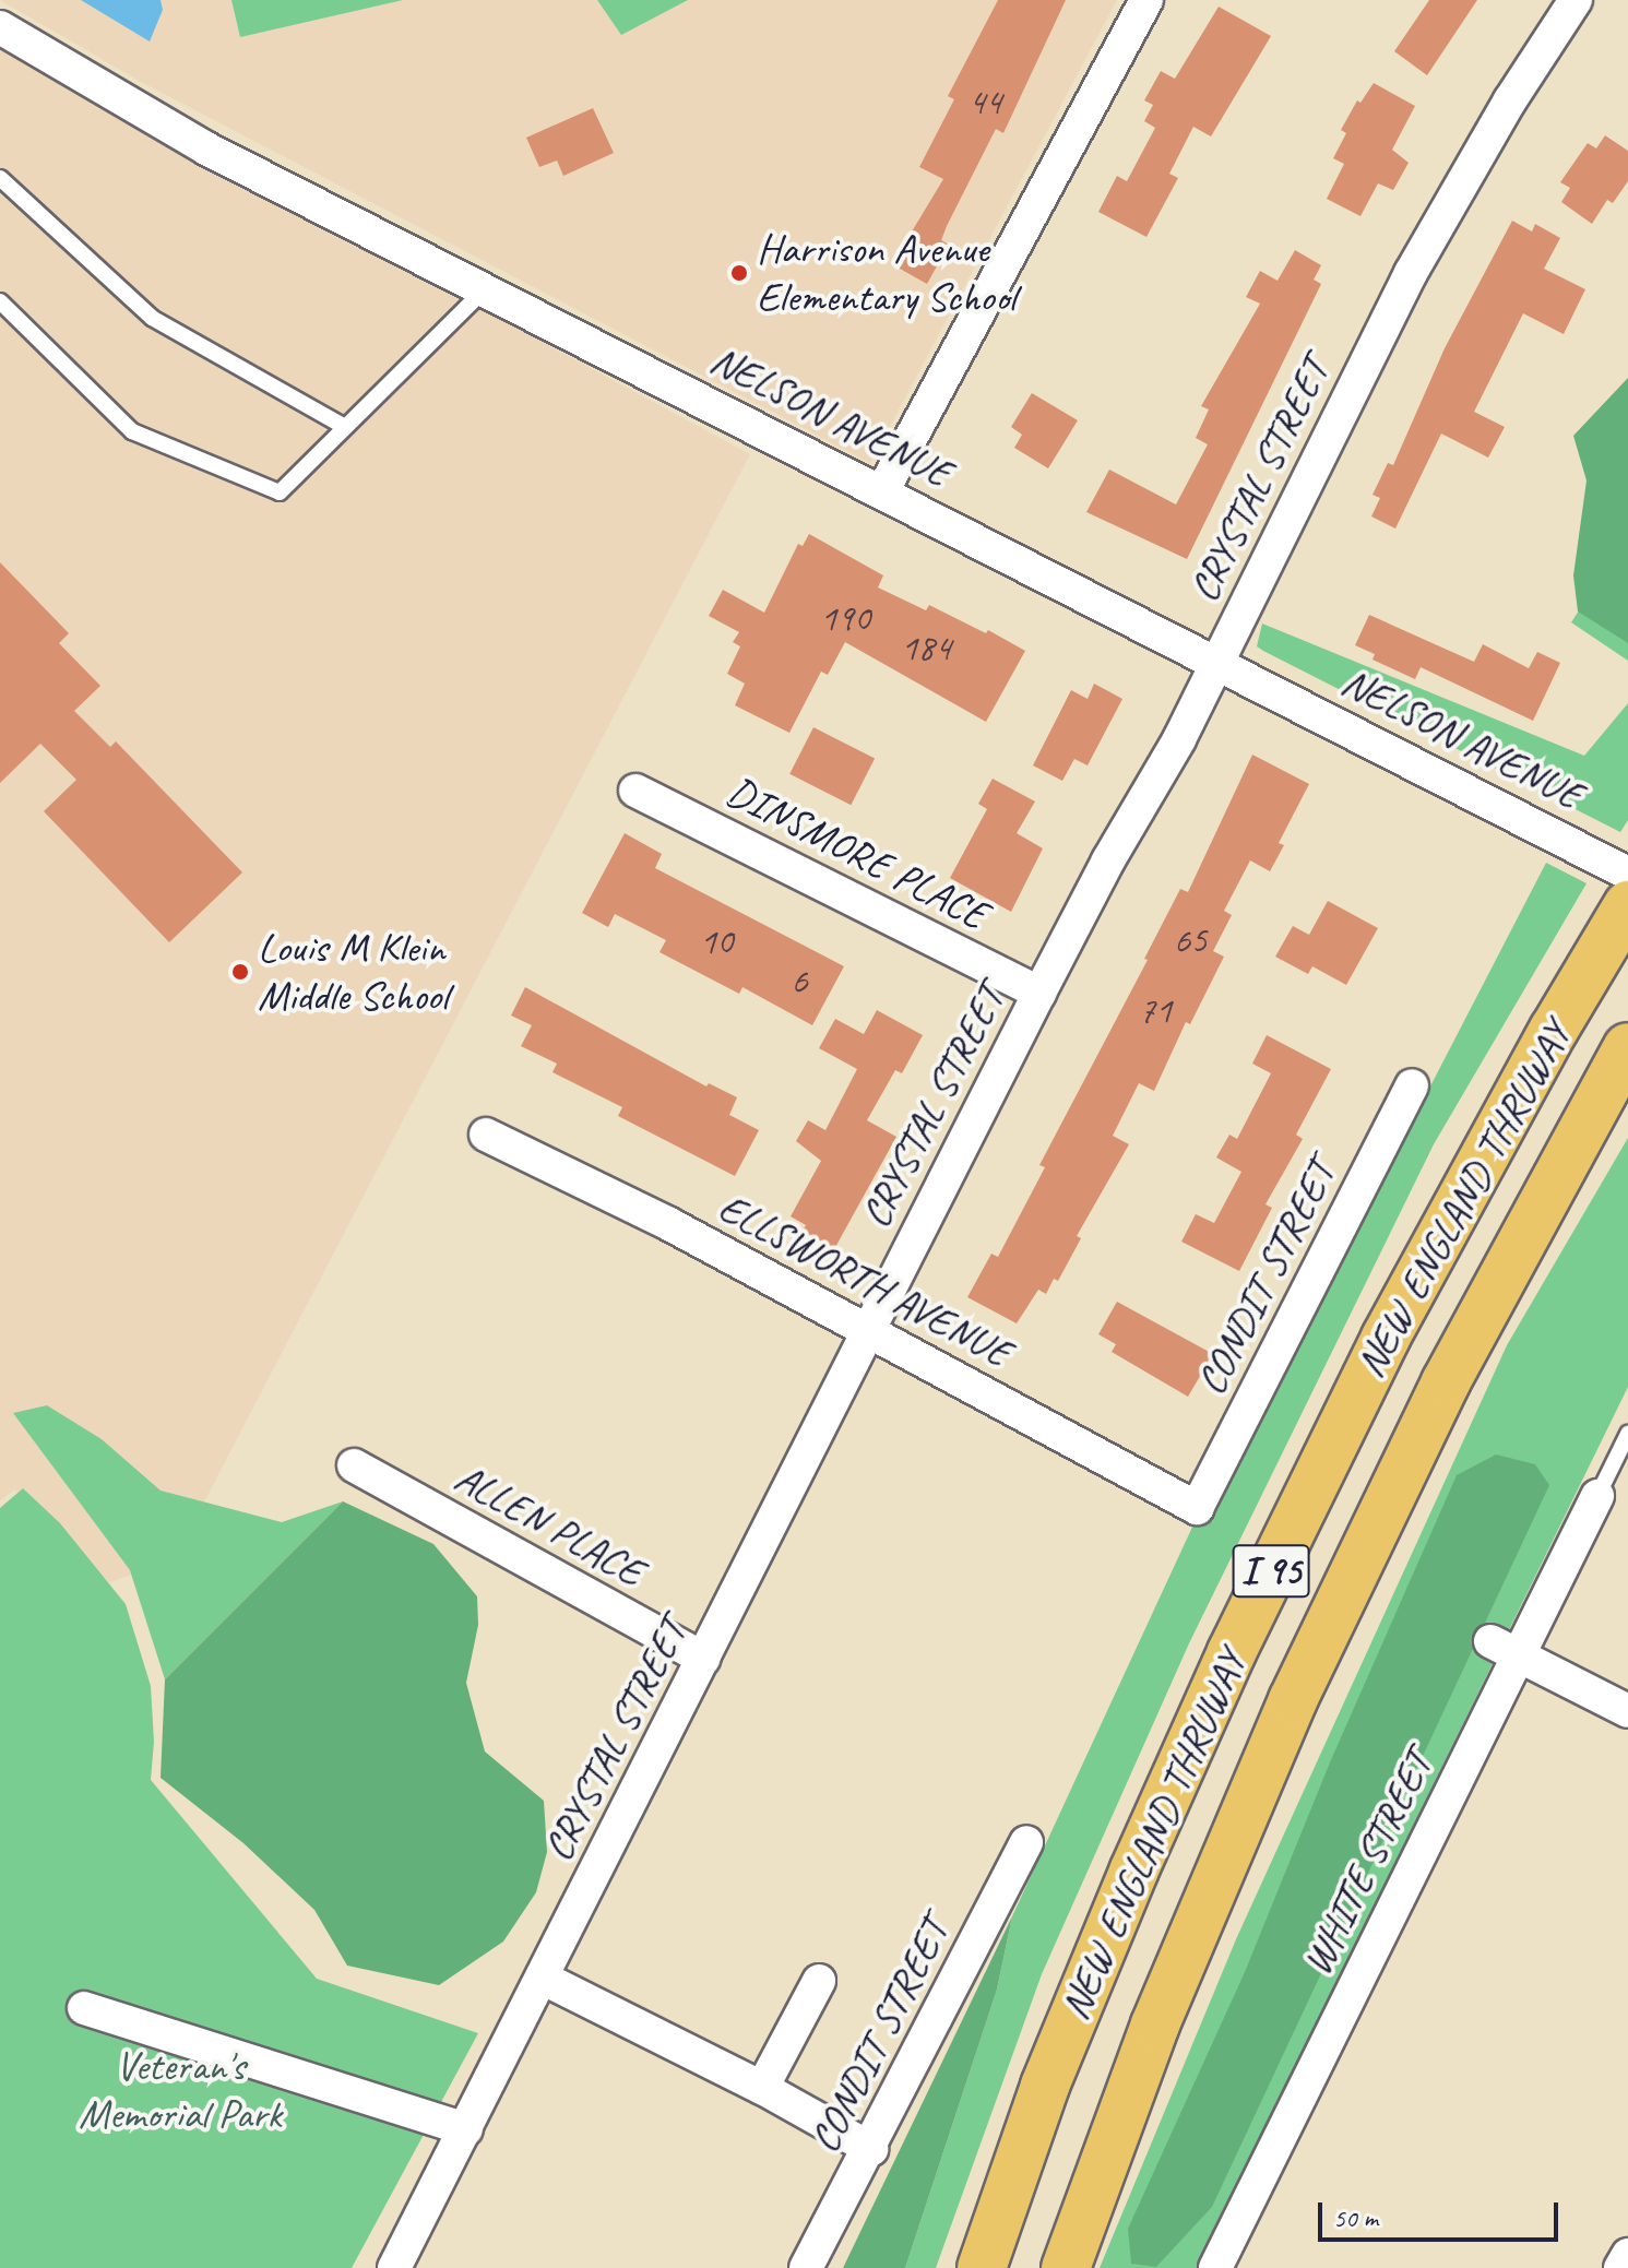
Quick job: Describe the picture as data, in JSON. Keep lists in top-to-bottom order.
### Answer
{
  "streets": {
    "highway": ["NEW ENGLAND THRUWAY", "I 95"],
    "street": [
      "NELSON AVENUE",
      "CRYSTAL STREET",
      "DINSMORE PLACE",
      "CONDIT STREET",
      "ELLSWORTH AVENUE",
      "ALLEN PLACE",
      "WHITE STREET"
    ]
  },
  "crossings": [
    ["NELSON AVENUE", "CRYSTAL STREET"],
    ["CRYSTAL STREET", "DINSMORE PLACE"],
    ["CRYSTAL STREET", "ELLSWORTH AVENUE"],
    ["CRYSTAL STREET", "ALLEN PLACE"],
    ["CONDIT STREET", "ELLSWORTH AVENUE"]
  ],
  "parks": ["Veteran's Memorial Park"],
  "places": ["Harrison Avenue Elementary School", "Louis M Klein Middle School"],
  "house_numbers": [
    "44",
    "190",
    "184",
    "65",
    "10",
    "6",
    "71"
  ],
  "scale_bar": "50 m"
}
